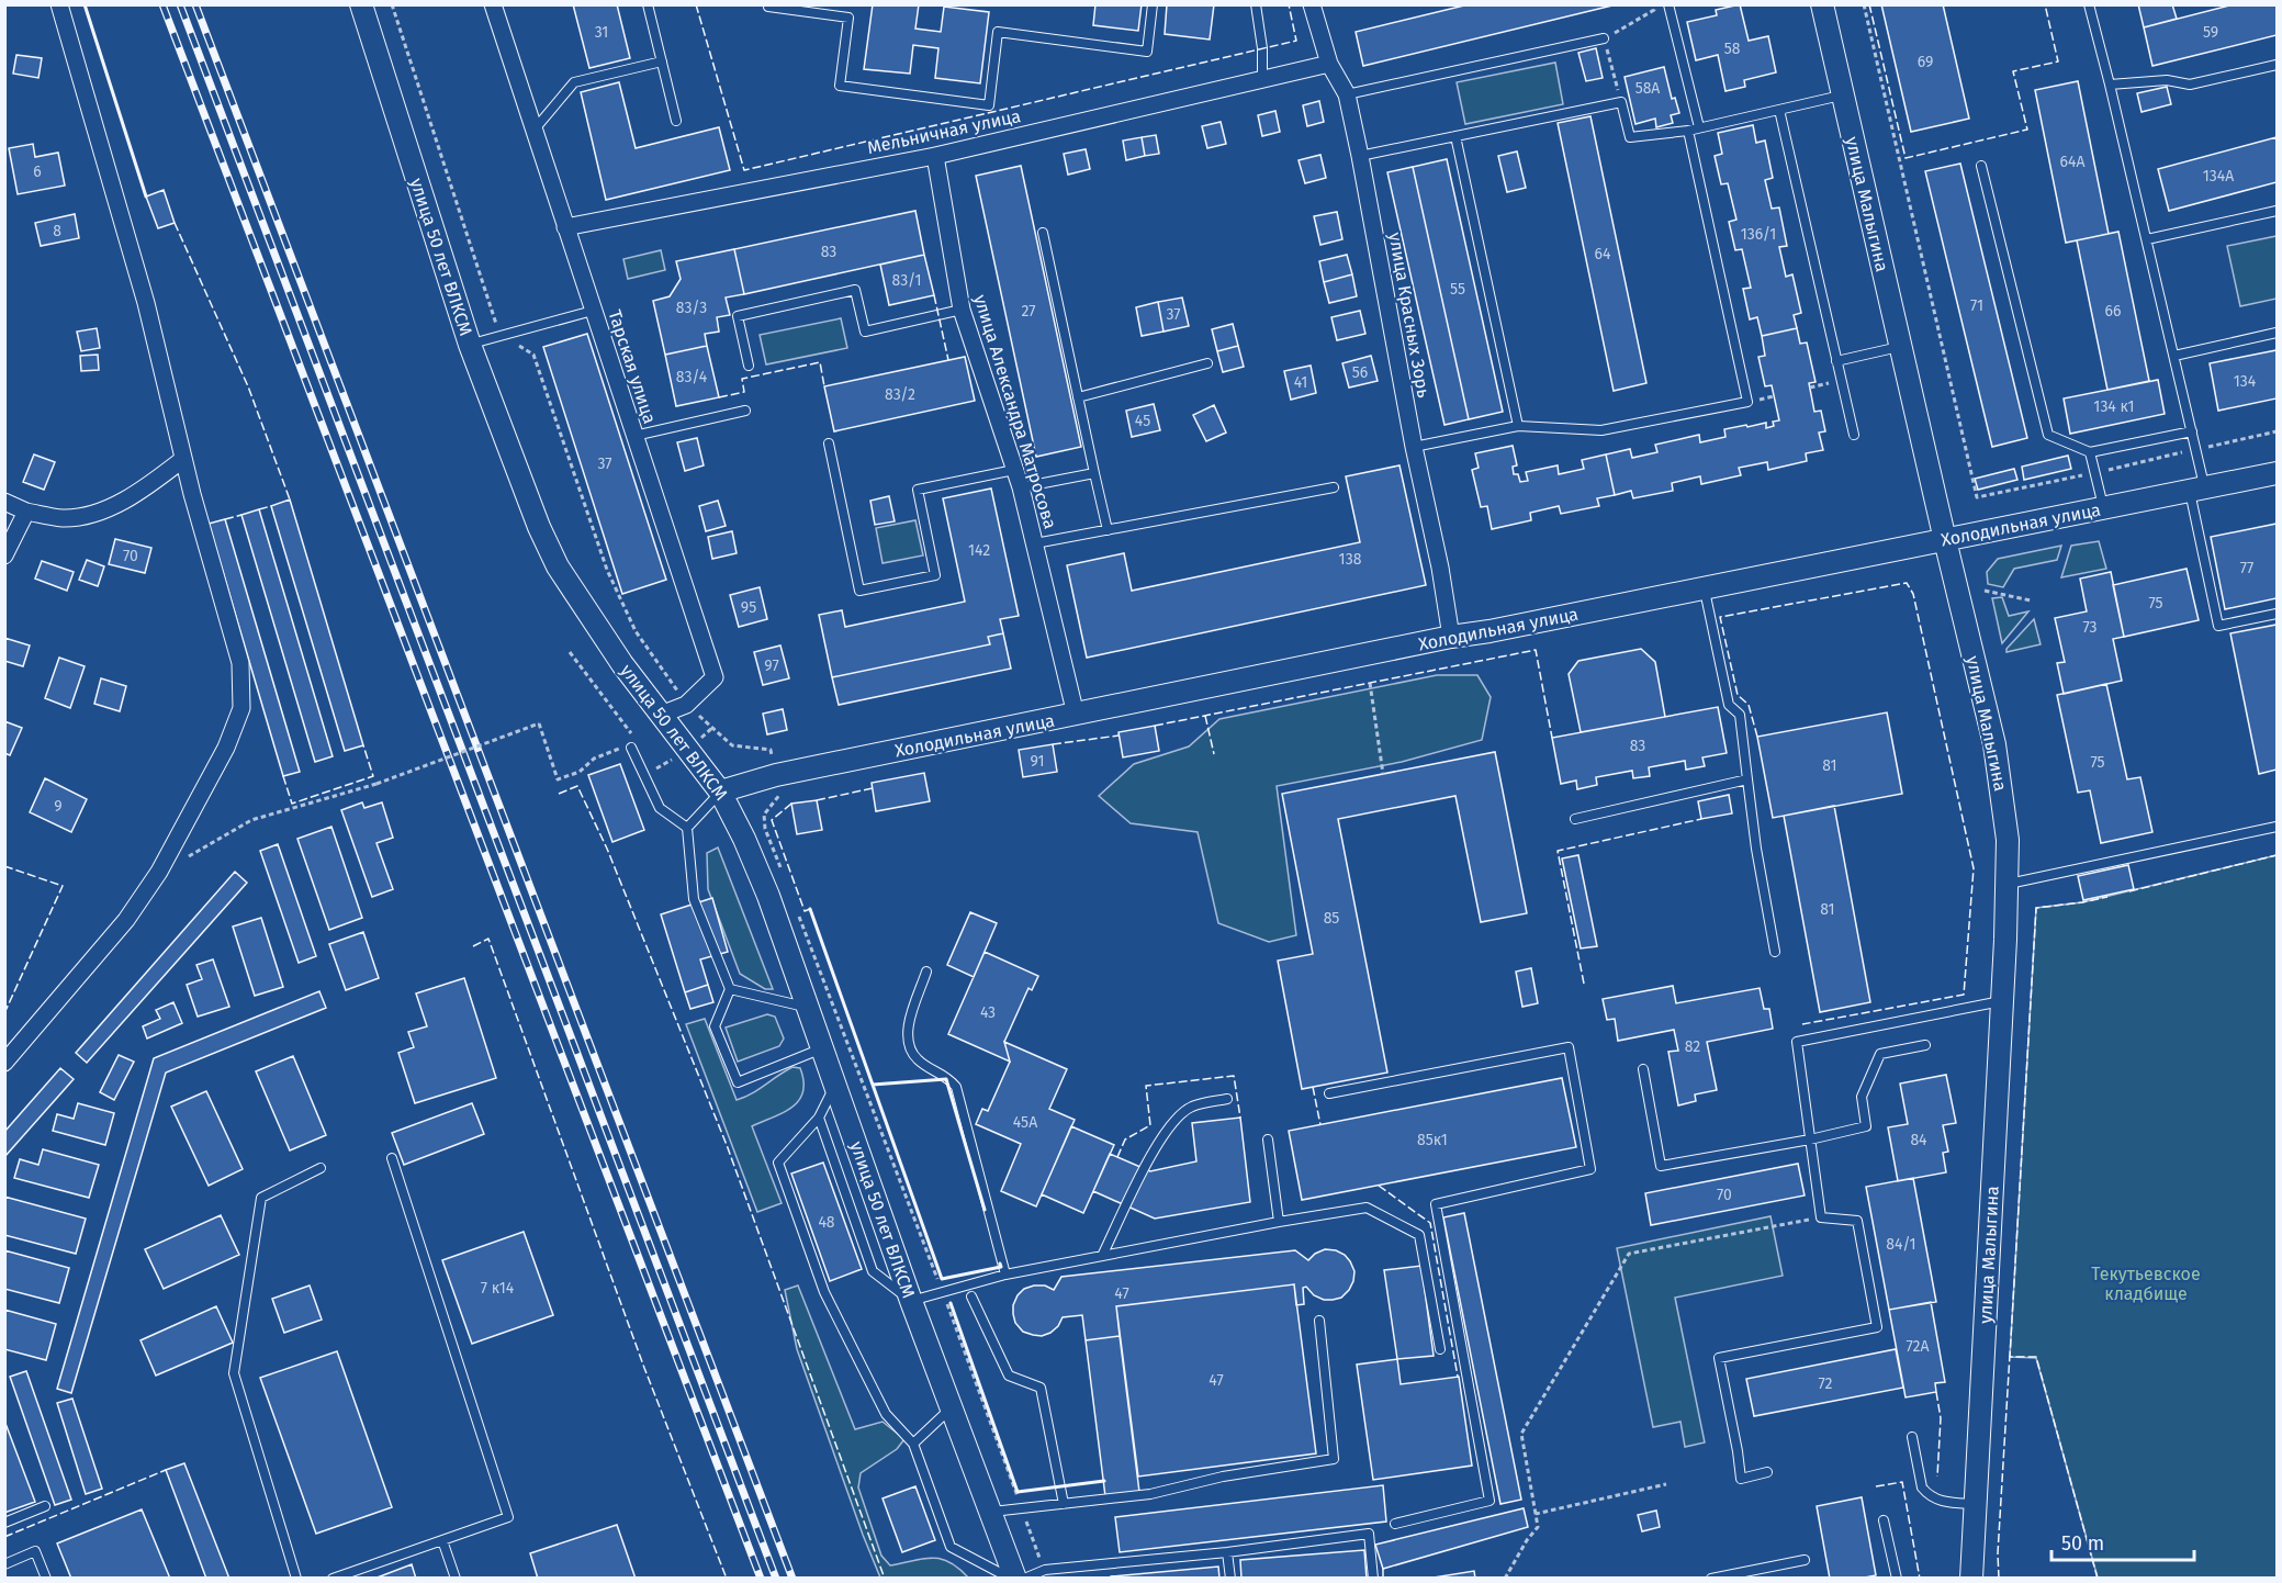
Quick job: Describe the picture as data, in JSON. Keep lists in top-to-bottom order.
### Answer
{
  "streets": {
    "street": [
      "Мельничная улица",
      "улица Малыгина",
      "улица 50 лет ВЛКСМ",
      "улица Красных Зорь",
      "Тарская улица",
      "улица Александра Матросова",
      "Холодильная улица"
    ]
  },
  "crossings": [
    ["Мельничная улица", "улица Красных Зорь"],
    ["Мельничная улица", "Тарская улица"],
    ["Мельничная улица", "улица Александра Матросова"],
    ["улица Малыгина", "Холодильная улица"],
    ["улица 50 лет ВЛКСМ", "Тарская улица"],
    ["улица 50 лет ВЛКСМ", "Холодильная улица"],
    ["улица Красных Зорь", "Холодильная улица"],
    ["улица Александра Матросова", "Холодильная улица"]
  ],
  "parks": ["Текутьевское кладбище"],
  "house_numbers": [
    "31",
    "59",
    "58",
    "69",
    "58А",
    "64А",
    "6",
    "134А",
    "8",
    "136/1",
    "83",
    "64",
    "83/1",
    "55",
    "71",
    "83/3",
    "27",
    "66",
    "37",
    "56",
    "83/4",
    "134",
    "41",
    "83/2",
    "134 к1",
    "45",
    "37",
    "142",
    "70",
    "138",
    "77",
    "75",
    "95",
    "73",
    "97",
    "83",
    "91",
    "75",
    "81",
    "9",
    "81",
    "85",
    "43",
    "82",
    "45А",
    "85к1",
    "84",
    "70",
    "48",
    "84/1",
    "7 к14",
    "47",
    "72А",
    "47",
    "72"
  ],
  "scale_bar": "50 m"
}
